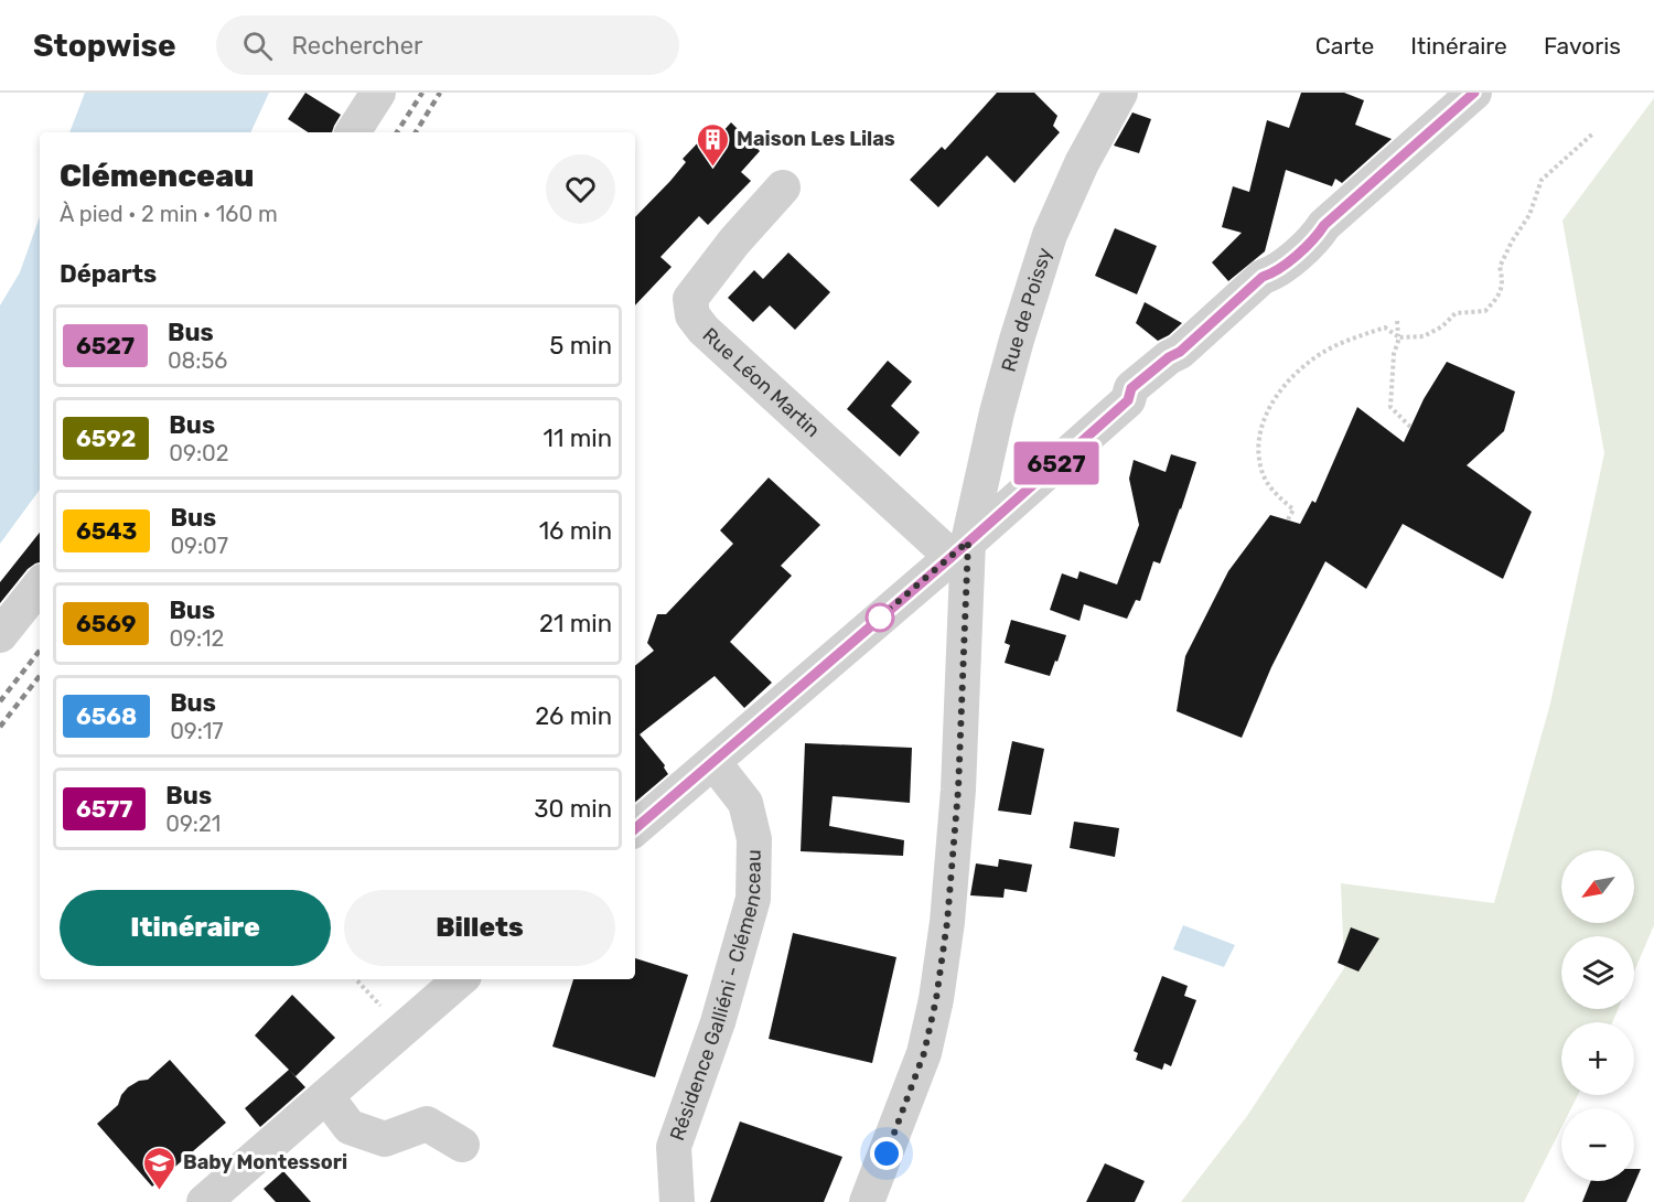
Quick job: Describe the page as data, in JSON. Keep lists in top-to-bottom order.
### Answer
{
  "streets": {
    "street": ["Rue de Poissy", "Rue Léon Martin", "Résidence Galliéni - Clémenceau"]
  },
  "crossings": [
    ["Rue de Poissy", "Rue Léon Martin"]
  ],
  "places": {
    "building": ["Maison Les Lilas"],
    "school or university": ["Baby Montessori"]
  },
  "lines": ["bus line 6527"],
  "north": "bottom left",
  "page": {
    "header": "Stopwise",
    "search": "Rechercher",
    "nav": ["Carte", "Itinéraire", "Favoris"],
    "on_map": "6527",
    "heading": [
      ["Clémenceau", "À pied · 2 min · 160 m"],
      "Départs"
    ],
    "list": [
      {
        "mark": "6527",
        "name": "Bus",
        "note": "08:56",
        "value": "5 min"
      },
      {
        "mark": "6592",
        "name": "Bus",
        "note": "09:02",
        "value": "11 min"
      },
      {
        "mark": "6543",
        "name": "Bus",
        "note": "09:07",
        "value": "16 min"
      },
      {
        "mark": "6569",
        "name": "Bus",
        "note": "09:12",
        "value": "21 min"
      },
      {
        "mark": "6568",
        "name": "Bus",
        "note": "09:17",
        "value": "26 min"
      },
      {
        "mark": "6577",
        "name": "Bus",
        "note": "09:21",
        "value": "30 min"
      }
    ],
    "map_buttons": ["+", "−"],
    "buttons": ["Itinéraire", "Billets"]
  }
}
